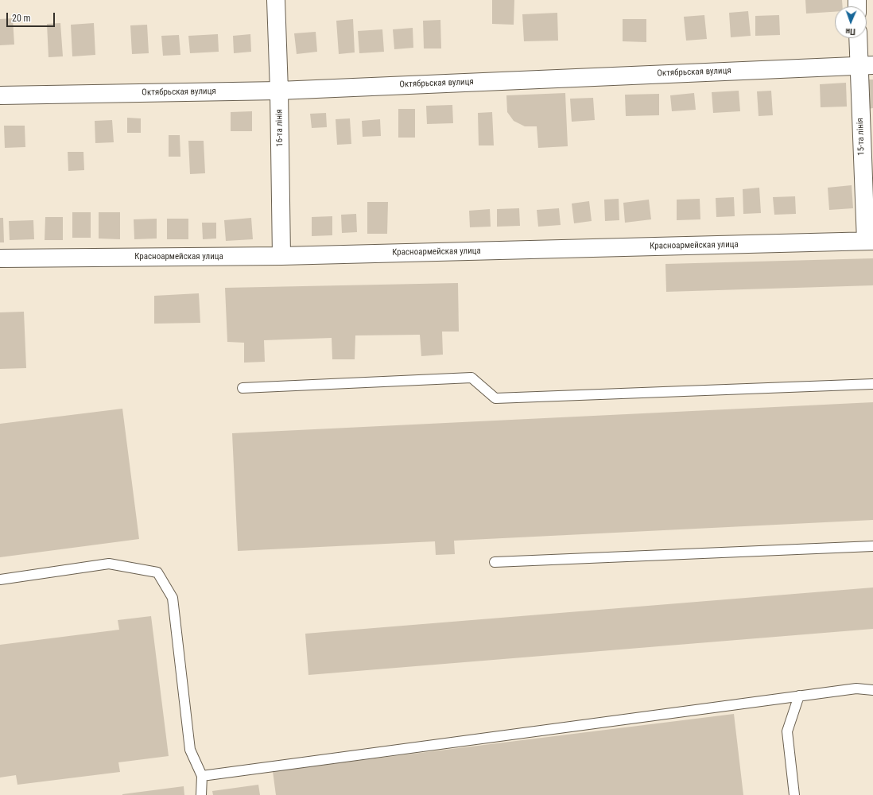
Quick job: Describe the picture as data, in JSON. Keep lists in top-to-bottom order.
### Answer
{
  "streets": {
    "street": [
      "Октябрьская вулиця",
      "16-та лінія",
      "15-та лінія",
      "Красноармейская улица"
    ]
  },
  "crossings": [
    ["Октябрьская вулиця", "16-та лінія"],
    ["Октябрьская вулиця", "15-та лінія"],
    ["16-та лінія", "Красноармейская улица"],
    ["15-та лінія", "Красноармейская улица"]
  ],
  "scale_bar": "20 m",
  "north": "bottom"
}
